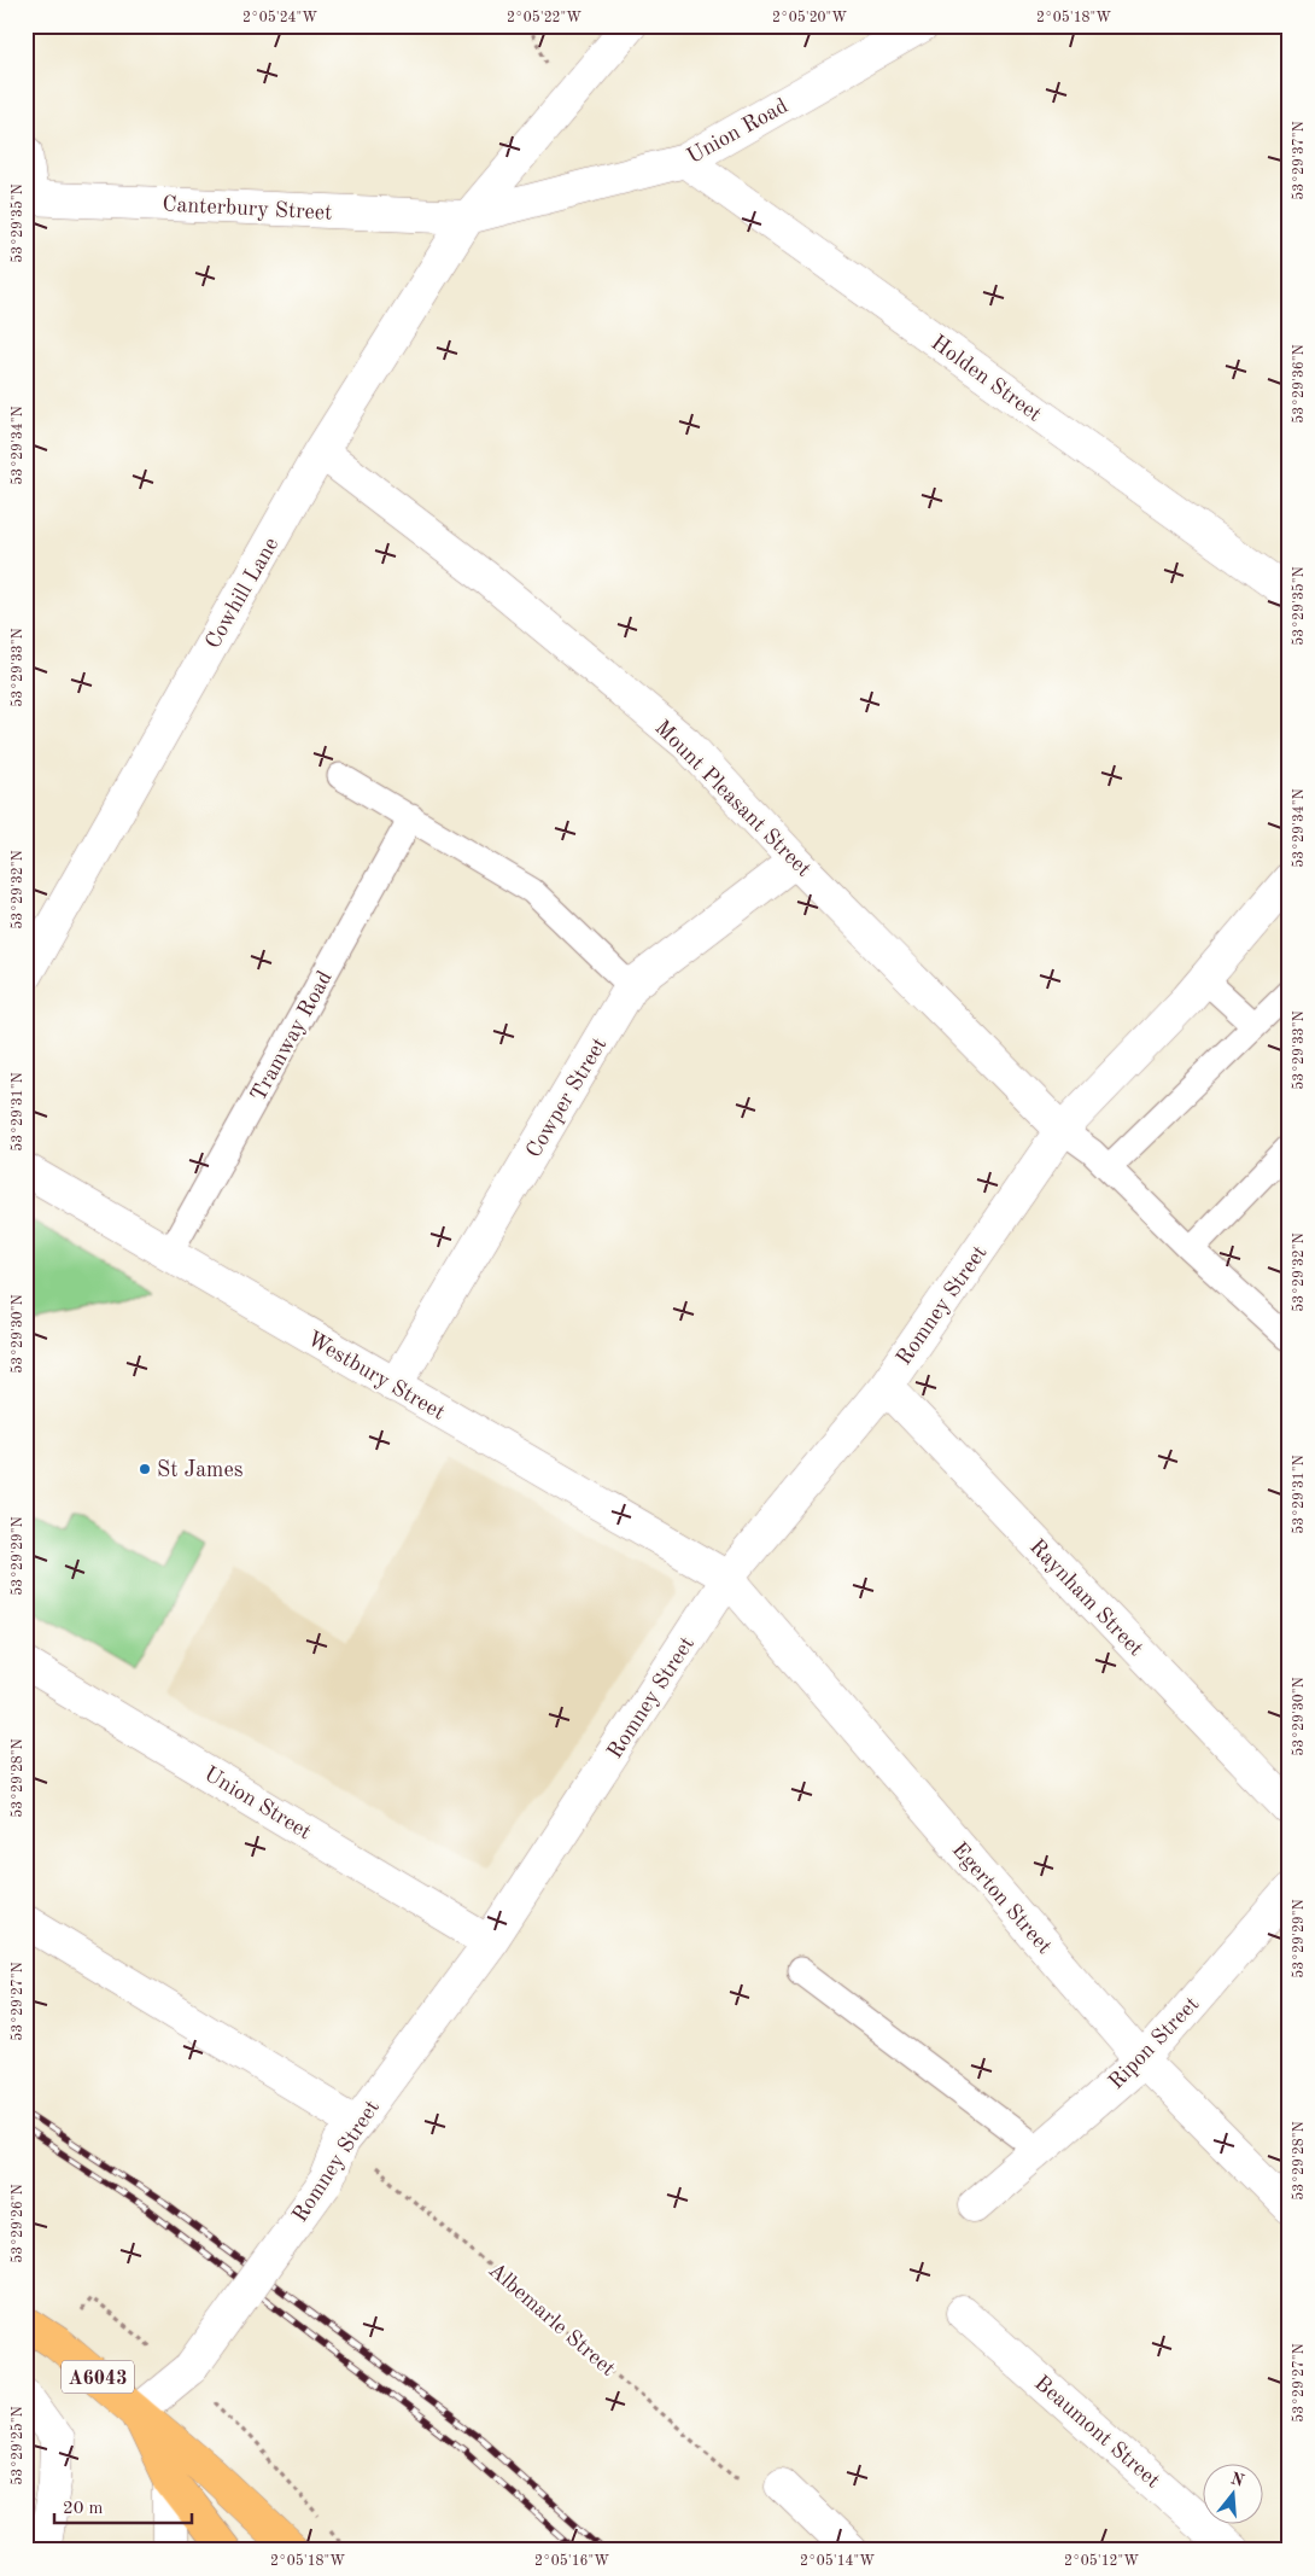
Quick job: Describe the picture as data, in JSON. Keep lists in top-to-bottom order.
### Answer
{
  "streets": {
    "main road": ["A6043"],
    "street": [
      "Union Road",
      "Canterbury Street",
      "Holden Street",
      "Cowhill Lane",
      "Mount Pleasant Street",
      "Cowper Street",
      "Romney Street",
      "Westbury Street",
      "Raynham Street",
      "Union Street",
      "Egerton Street",
      "Ripon Street",
      "Beaumont Street"
    ],
    "lane": ["Tramway Road"],
    "path": ["Albemarle Street"]
  },
  "crossings": [
    ["Union Road", "Canterbury Street"],
    ["Union Road", "Holden Street"],
    ["Union Road", "Cowhill Lane"],
    ["Canterbury Street", "Cowhill Lane"],
    ["Cowhill Lane", "Mount Pleasant Street"],
    ["Mount Pleasant Street", "Cowper Street"],
    ["Mount Pleasant Street", "Romney Street"],
    ["Tramway Road", "Westbury Street"],
    ["Cowper Street", "Westbury Street"],
    ["Romney Street", "Westbury Street"],
    ["Romney Street", "Raynham Street"],
    ["Romney Street", "Union Street"],
    ["Romney Street", "Egerton Street"],
    ["Romney Street", "Albemarle Street"],
    ["Romney Street", "A6043"],
    ["Westbury Street", "Egerton Street"],
    ["Egerton Street", "Ripon Street"]
  ],
  "places": ["St James"],
  "scale_bar": "20 m",
  "north": "top",
  "coordinates": [
    "2°05'24\"W",
    "2°05'22\"W",
    "2°05'20\"W",
    "2°05'18\"W",
    "53°29'37\"N",
    "53°29'35\"N",
    "53°29'36\"N",
    "53°29'34\"N",
    "53°29'33\"N",
    "53°29'32\"N",
    "53°29'31\"N",
    "53°29'30\"N",
    "53°29'29\"N",
    "53°29'28\"N",
    "53°29'27\"N",
    "53°29'26\"N",
    "53°29'25\"N",
    "2°05'16\"W",
    "2°05'14\"W",
    "2°05'12\"W"
  ]
}
